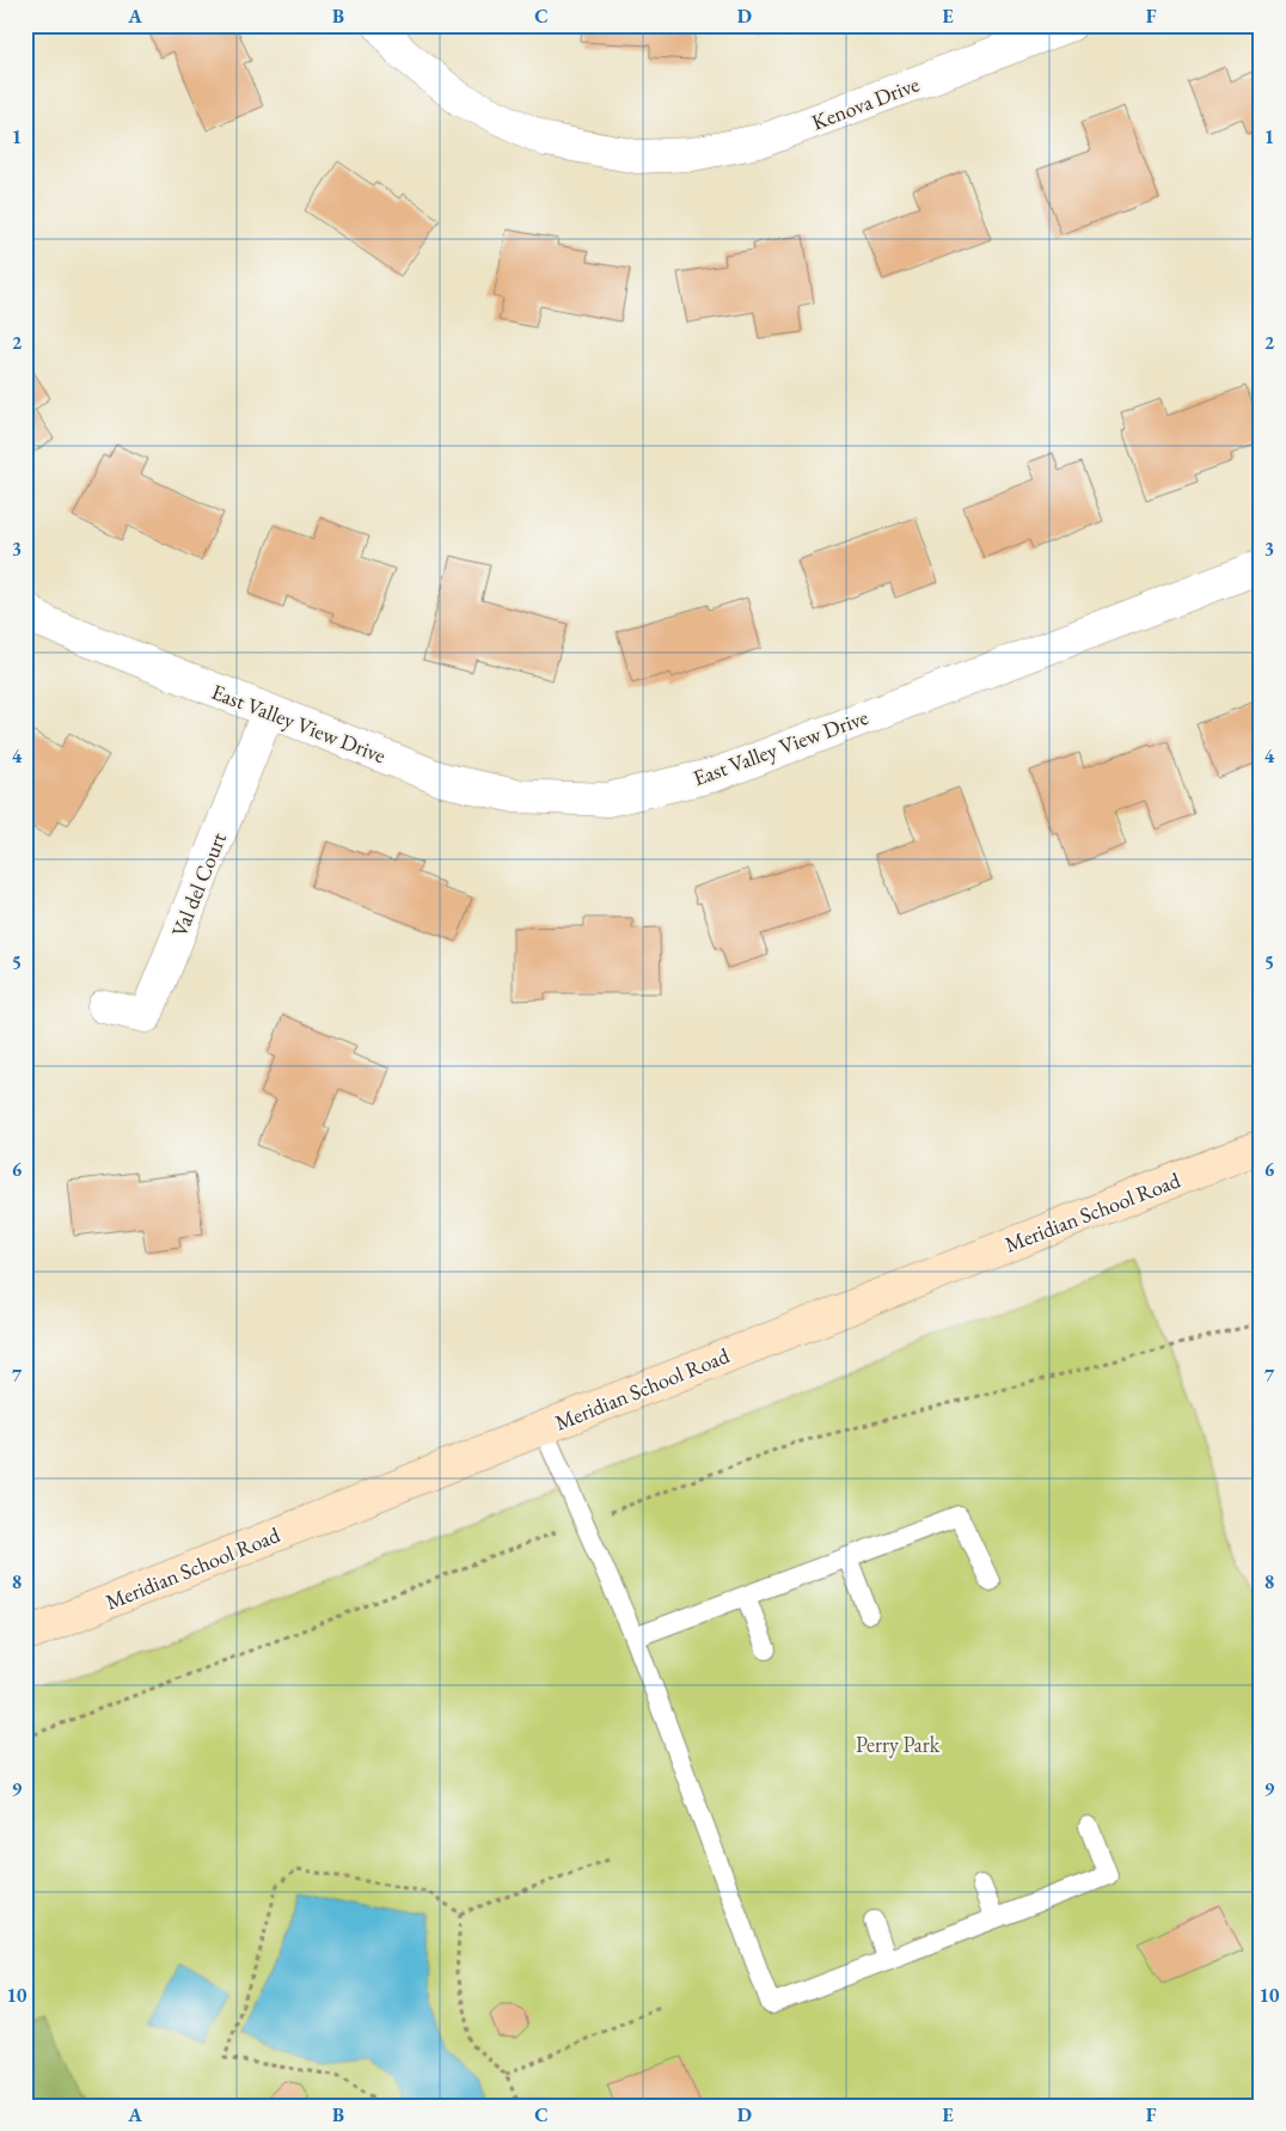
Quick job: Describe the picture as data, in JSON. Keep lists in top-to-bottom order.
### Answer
{
  "streets": {
    "main road": ["Meridian School Road"],
    "street": ["Kenova Drive", "East Valley View Drive", "Val del Court"]
  },
  "crossings": [
    ["East Valley View Drive", "Val del Court"]
  ],
  "parks": ["Perry Park"],
  "grid": {
    "columns": [
      "A",
      "B",
      "C",
      "D",
      "E",
      "F"
    ],
    "rows": [
      "1",
      "2",
      "3",
      "4",
      "5",
      "6",
      "7",
      "8",
      "9",
      "10"
    ]
  }
}
